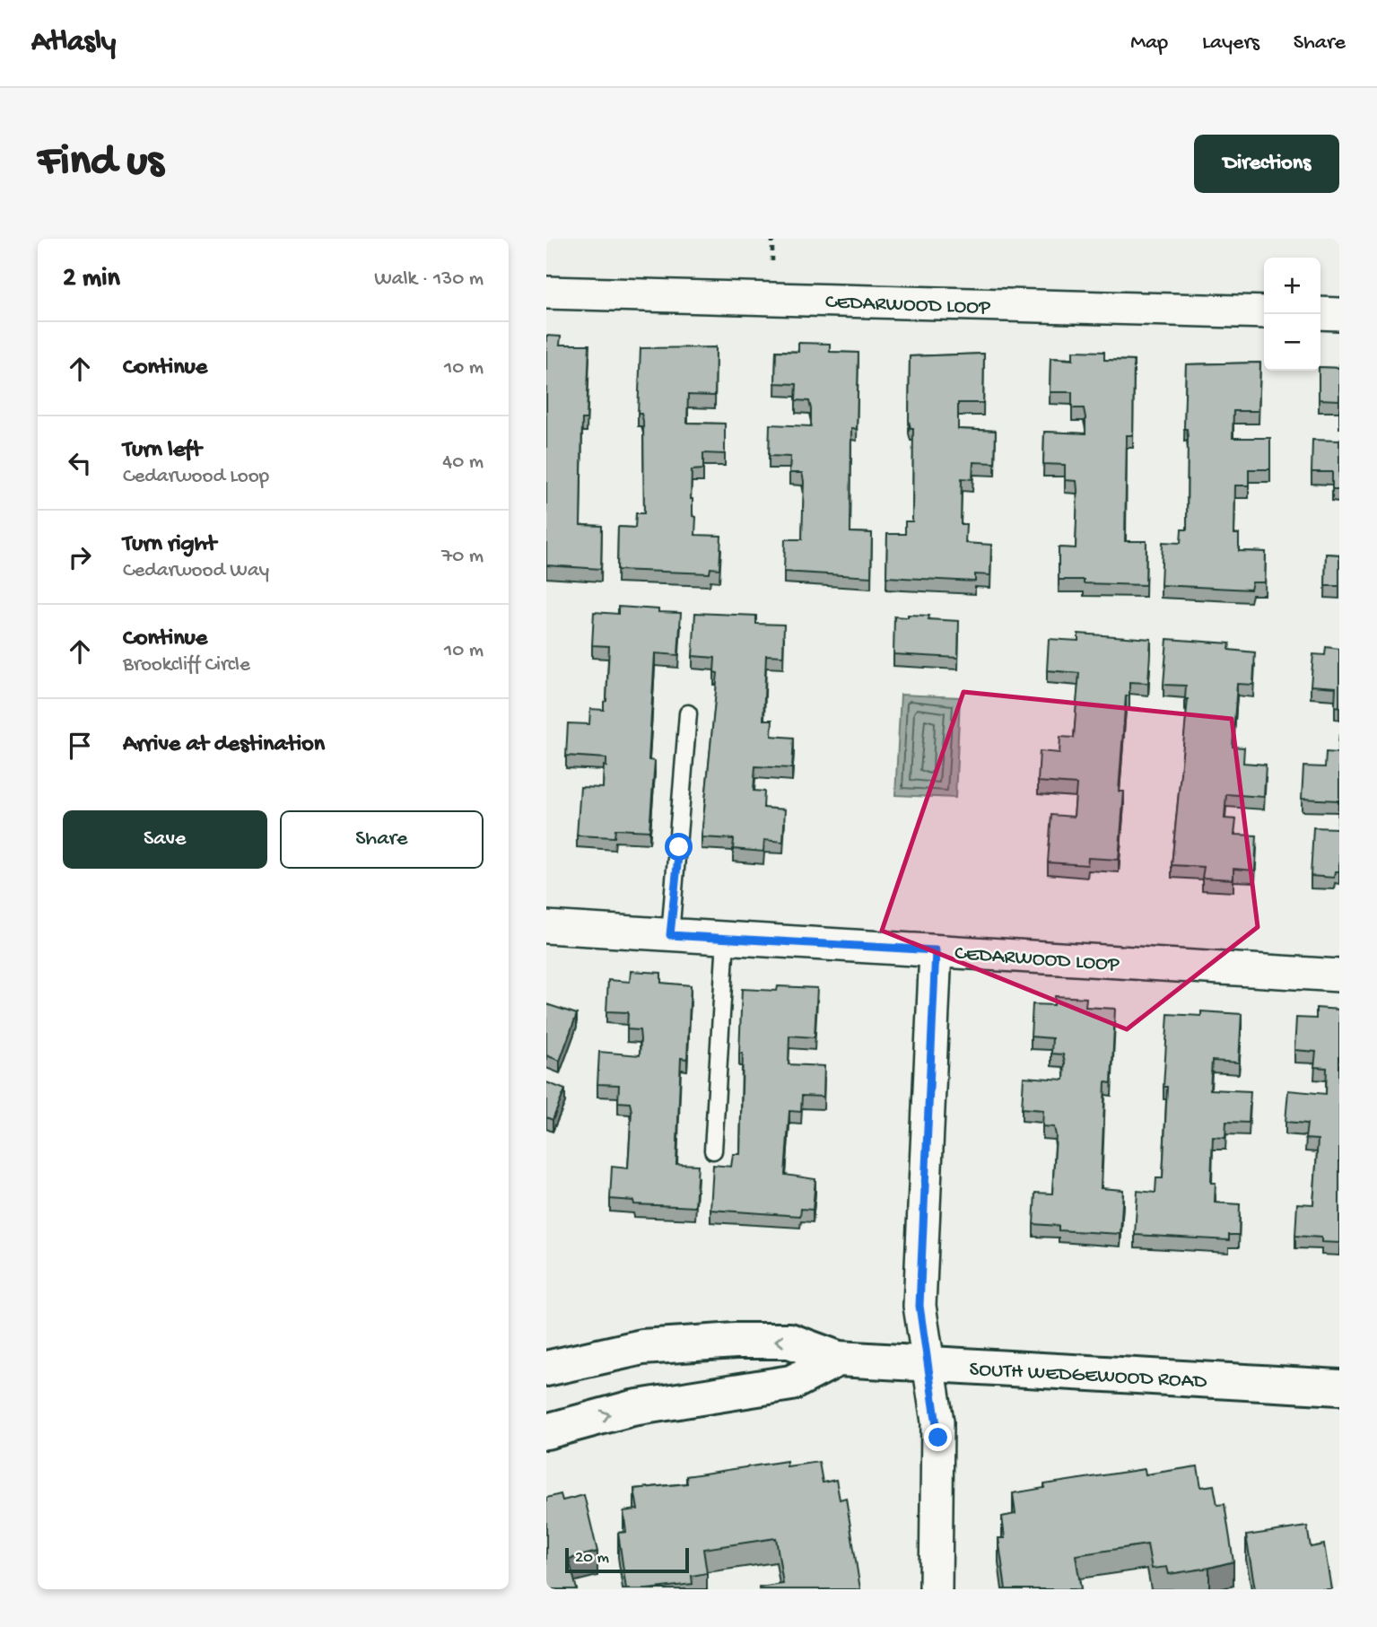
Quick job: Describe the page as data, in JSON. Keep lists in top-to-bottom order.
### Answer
{
  "streets": {
    "street": ["CEDARWOOD LOOP", "SOUTH WEDGEWOOD ROAD"]
  },
  "scale_bar": "20 m",
  "page": {
    "header": "Atlasly",
    "nav": ["Map", "Layers", "Share"],
    "buttons": [
      "Directions",
      ["Save", "Share"]
    ],
    "title": "Find us",
    "heading": ["2 min", "Walk · 130 m"],
    "map_buttons": ["+", "−"],
    "list": [
      ["Continue", "10 m"],
      ["Turn left", "Cedarwood Loop", "40 m"],
      ["Turn right", "Cedarwood Way", "70 m"],
      ["Continue", "Brookcliff Circle", "10 m"],
      "Arrive at destination"
    ],
    "scale": "20 m"
  }
}
